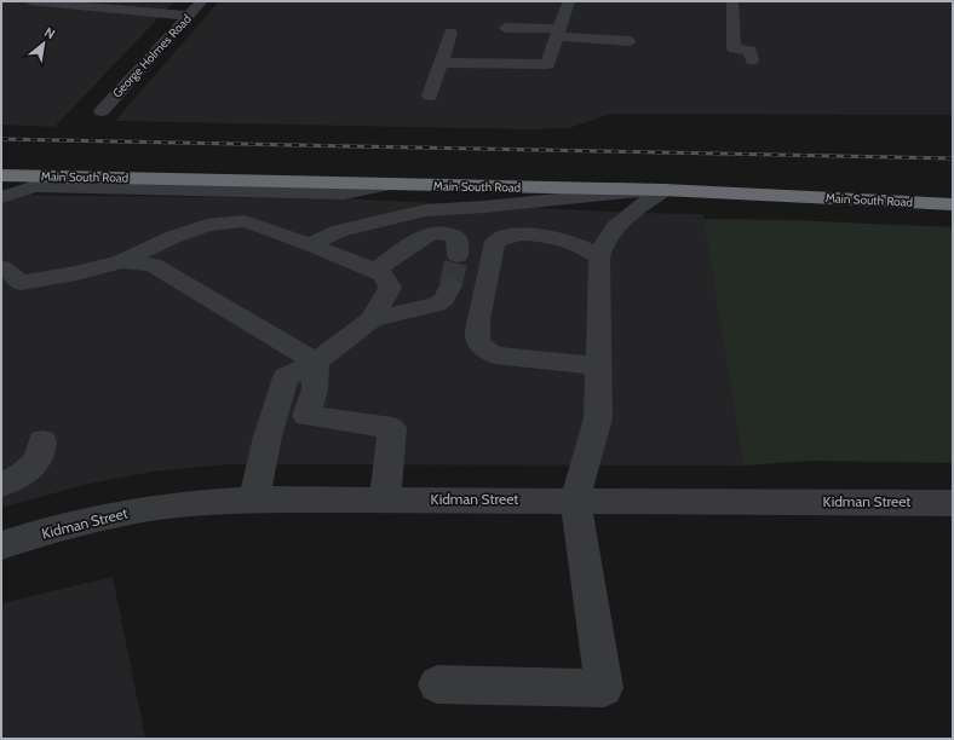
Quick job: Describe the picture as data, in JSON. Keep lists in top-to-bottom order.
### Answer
{
  "streets": {
    "highway": ["Main South Road"],
    "street": ["George Holmes Road", "Kidman Street"]
  },
  "north": "top right"
}
